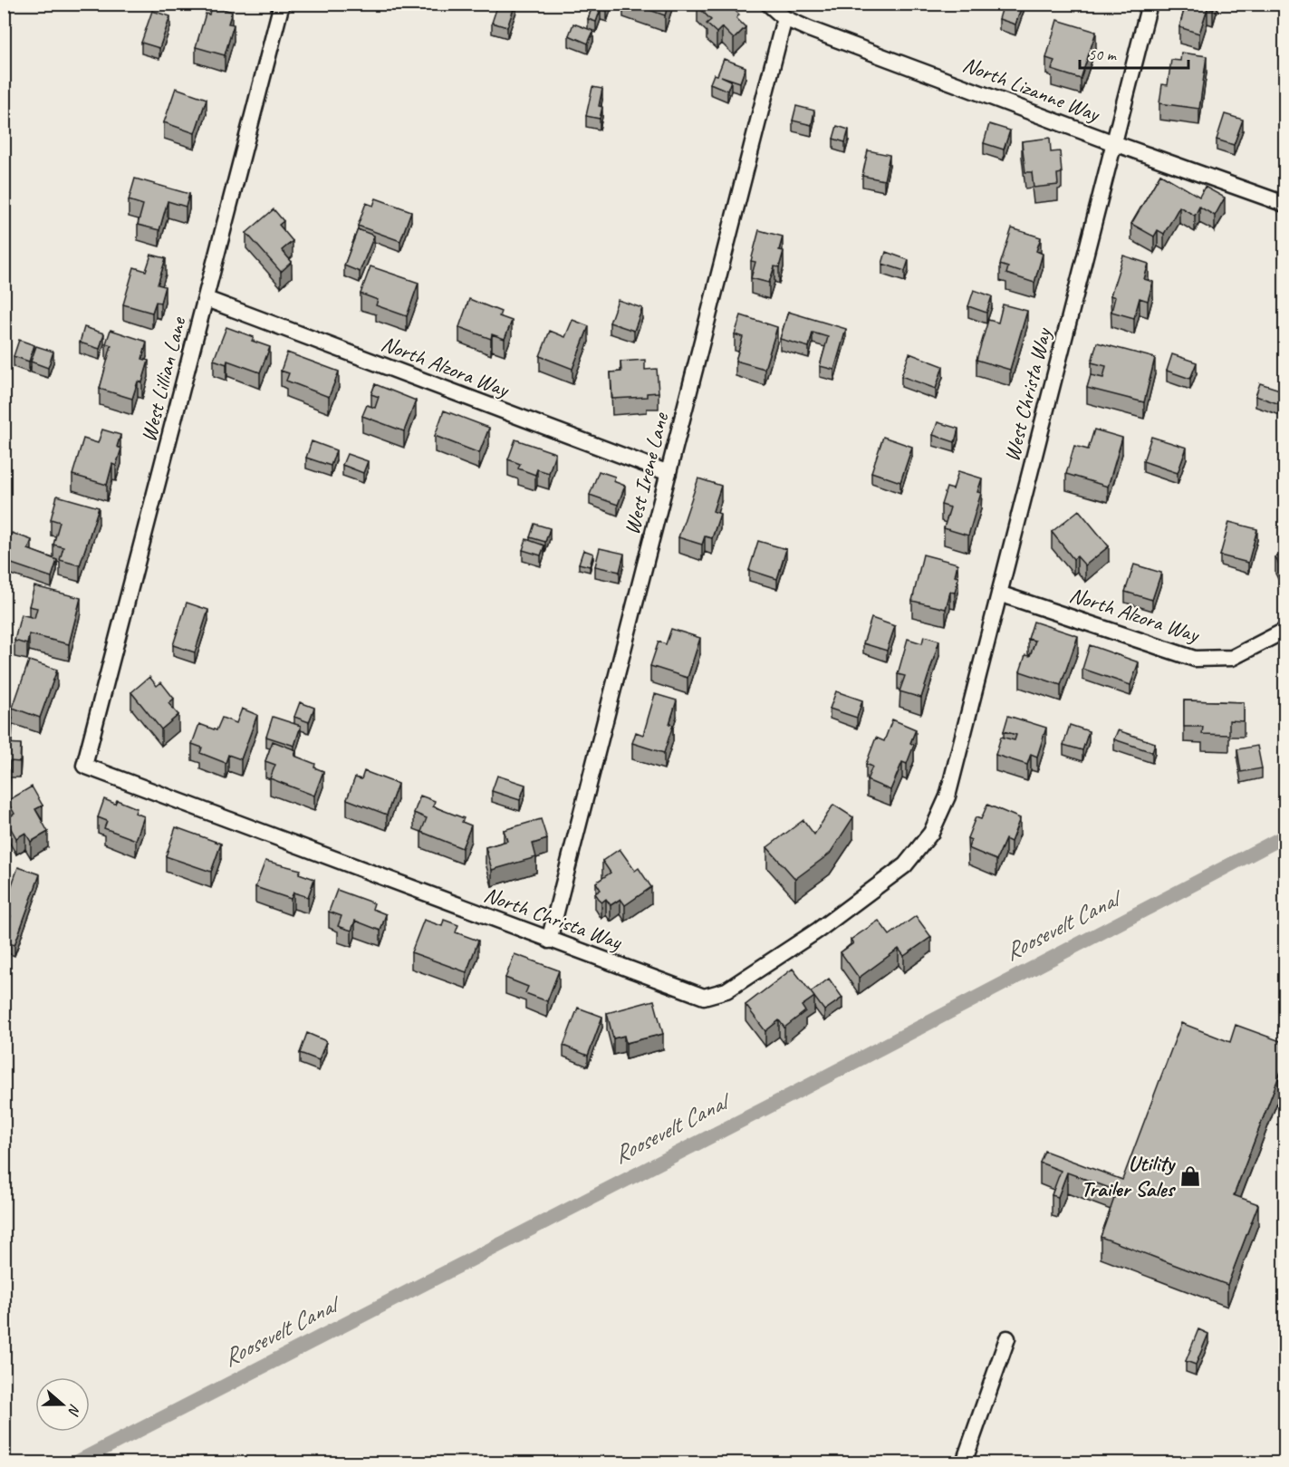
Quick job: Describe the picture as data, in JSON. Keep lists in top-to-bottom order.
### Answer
{
  "streets": {
    "street": [
      "North Lizanne Way",
      "North Alzora Way",
      "West Lillian Lane",
      "West Christa Way",
      "West Irene Lane",
      "North Christa Way"
    ]
  },
  "crossings": [
    ["North Lizanne Way", "West Christa Way"],
    ["North Lizanne Way", "West Irene Lane"],
    ["North Alzora Way", "West Lillian Lane"],
    ["North Alzora Way", "West Christa Way"],
    ["North Alzora Way", "West Irene Lane"],
    ["West Lillian Lane", "North Christa Way"],
    ["West Christa Way", "North Christa Way"],
    ["West Irene Lane", "North Christa Way"]
  ],
  "water": ["Roosevelt Canal"],
  "places": {
    "shop": ["Utility Trailer Sales"]
  },
  "scale_bar": "50 m",
  "north": "right"
}
